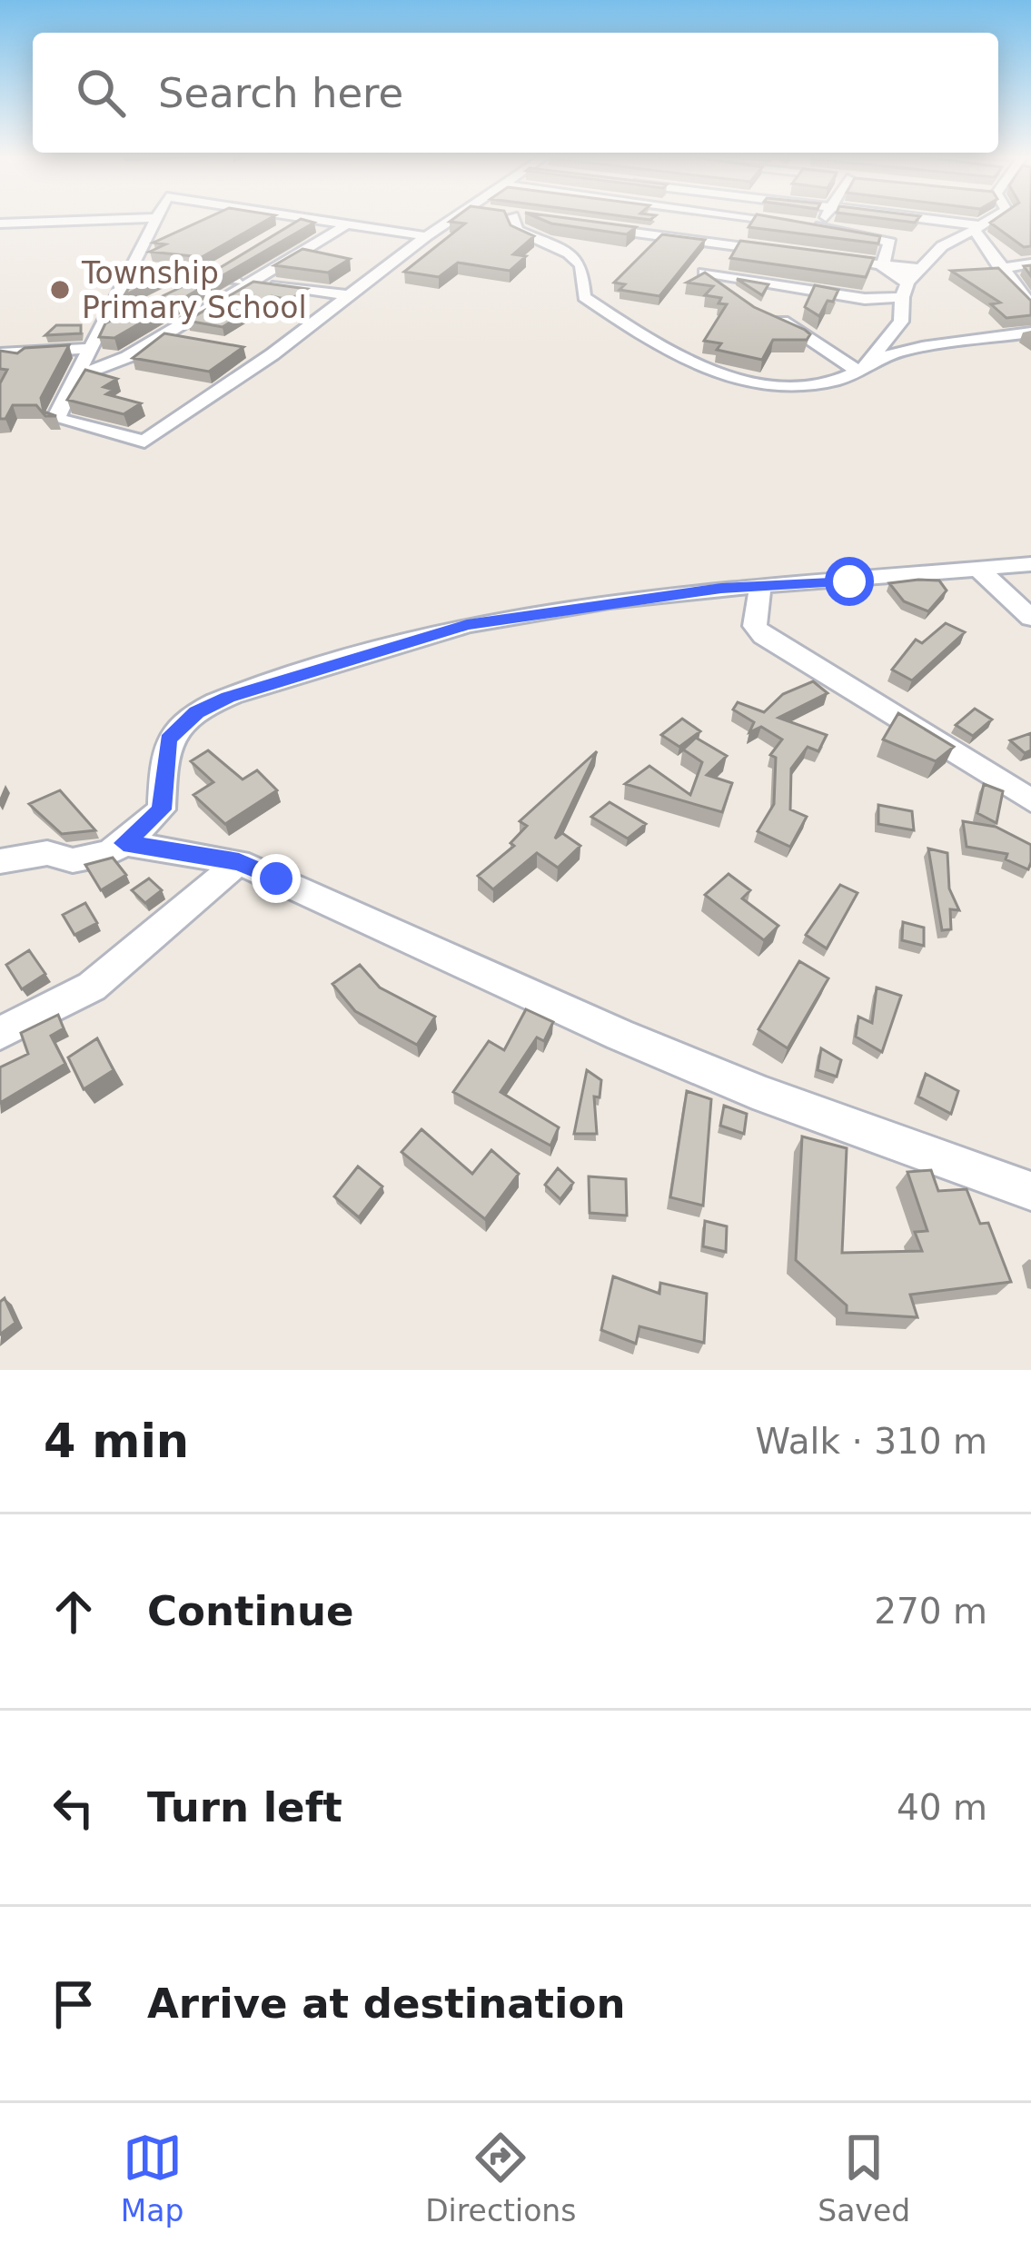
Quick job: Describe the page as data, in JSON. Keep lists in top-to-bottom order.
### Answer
{
  "places": ["Township Primary School"],
  "page": {
    "search": "Search here",
    "heading": ["4 min", "Walk · 310 m"],
    "list": [
      ["Continue", "270 m"],
      ["Turn left", "40 m"],
      "Arrive at destination"
    ],
    "nav": ["Map", "Directions", "Saved"]
  }
}
